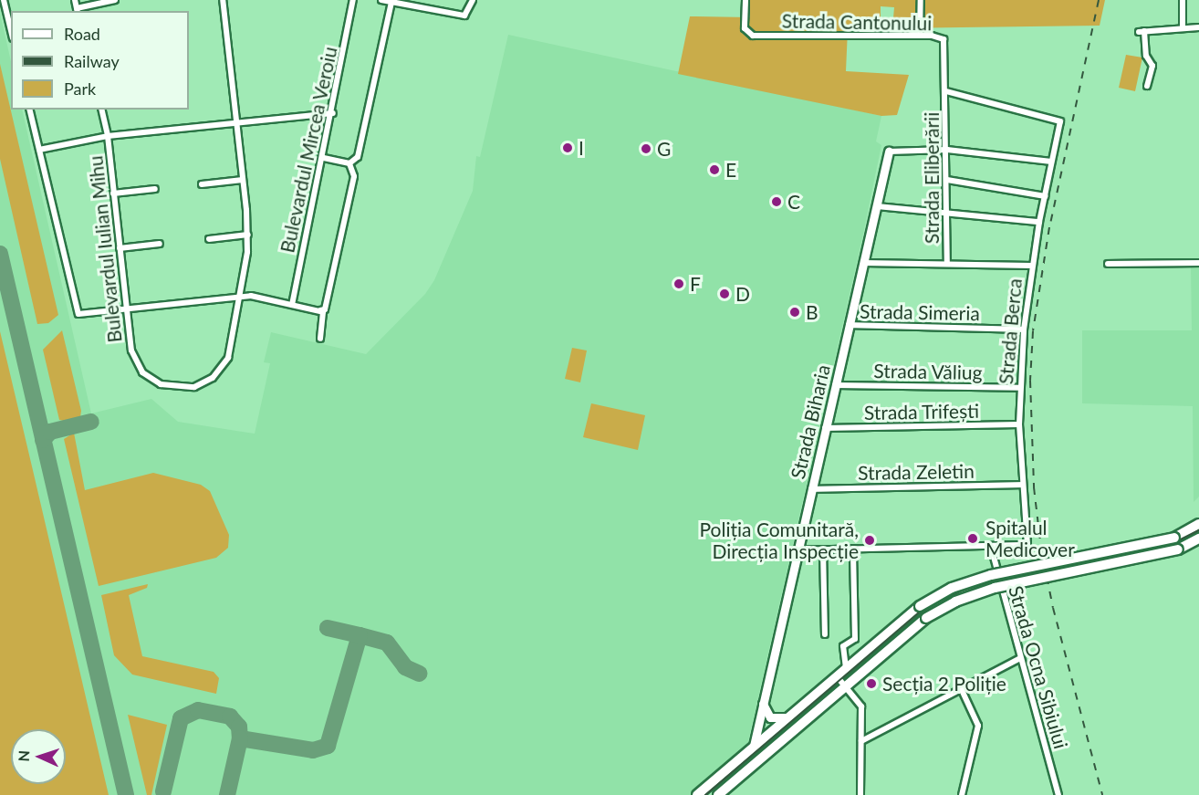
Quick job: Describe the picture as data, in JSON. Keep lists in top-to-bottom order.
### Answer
{
  "streets": {
    "street": [
      "Strada Cantonului",
      "Bulevardul Mircea Veroiu",
      "Strada Eliberării",
      "Bulevardul Iulian Mihu",
      "Strada Simeria",
      "Strada Berca",
      "Strada Văliug",
      "Strada Trifești",
      "Strada Biharia",
      "Strada Zeletin",
      "Strada Ocna Sibiului"
    ]
  },
  "crossings": [
    ["Strada Cantonului", "Strada Eliberării"],
    ["Strada Cantonului", "Strada Berca"],
    ["Strada Eliberării", "Strada Berca"],
    ["Strada Simeria", "Strada Berca"],
    ["Strada Simeria", "Strada Biharia"],
    ["Strada Berca", "Strada Văliug"],
    ["Strada Berca", "Strada Trifești"],
    ["Strada Berca", "Strada Zeletin"],
    ["Strada Berca", "Strada Ocna Sibiului"],
    ["Strada Văliug", "Strada Biharia"],
    ["Strada Trifești", "Strada Biharia"],
    ["Strada Biharia", "Strada Zeletin"]
  ],
  "places": [
    "I",
    "G",
    "E",
    "C",
    "F",
    "D",
    "B",
    "Spitalul Medicover",
    "Poliția Comunitară, Direcția Inspecție",
    "Secția 2 Poliție"
  ],
  "legend": ["Road", "Railway", "Park"],
  "north": "left"
}
